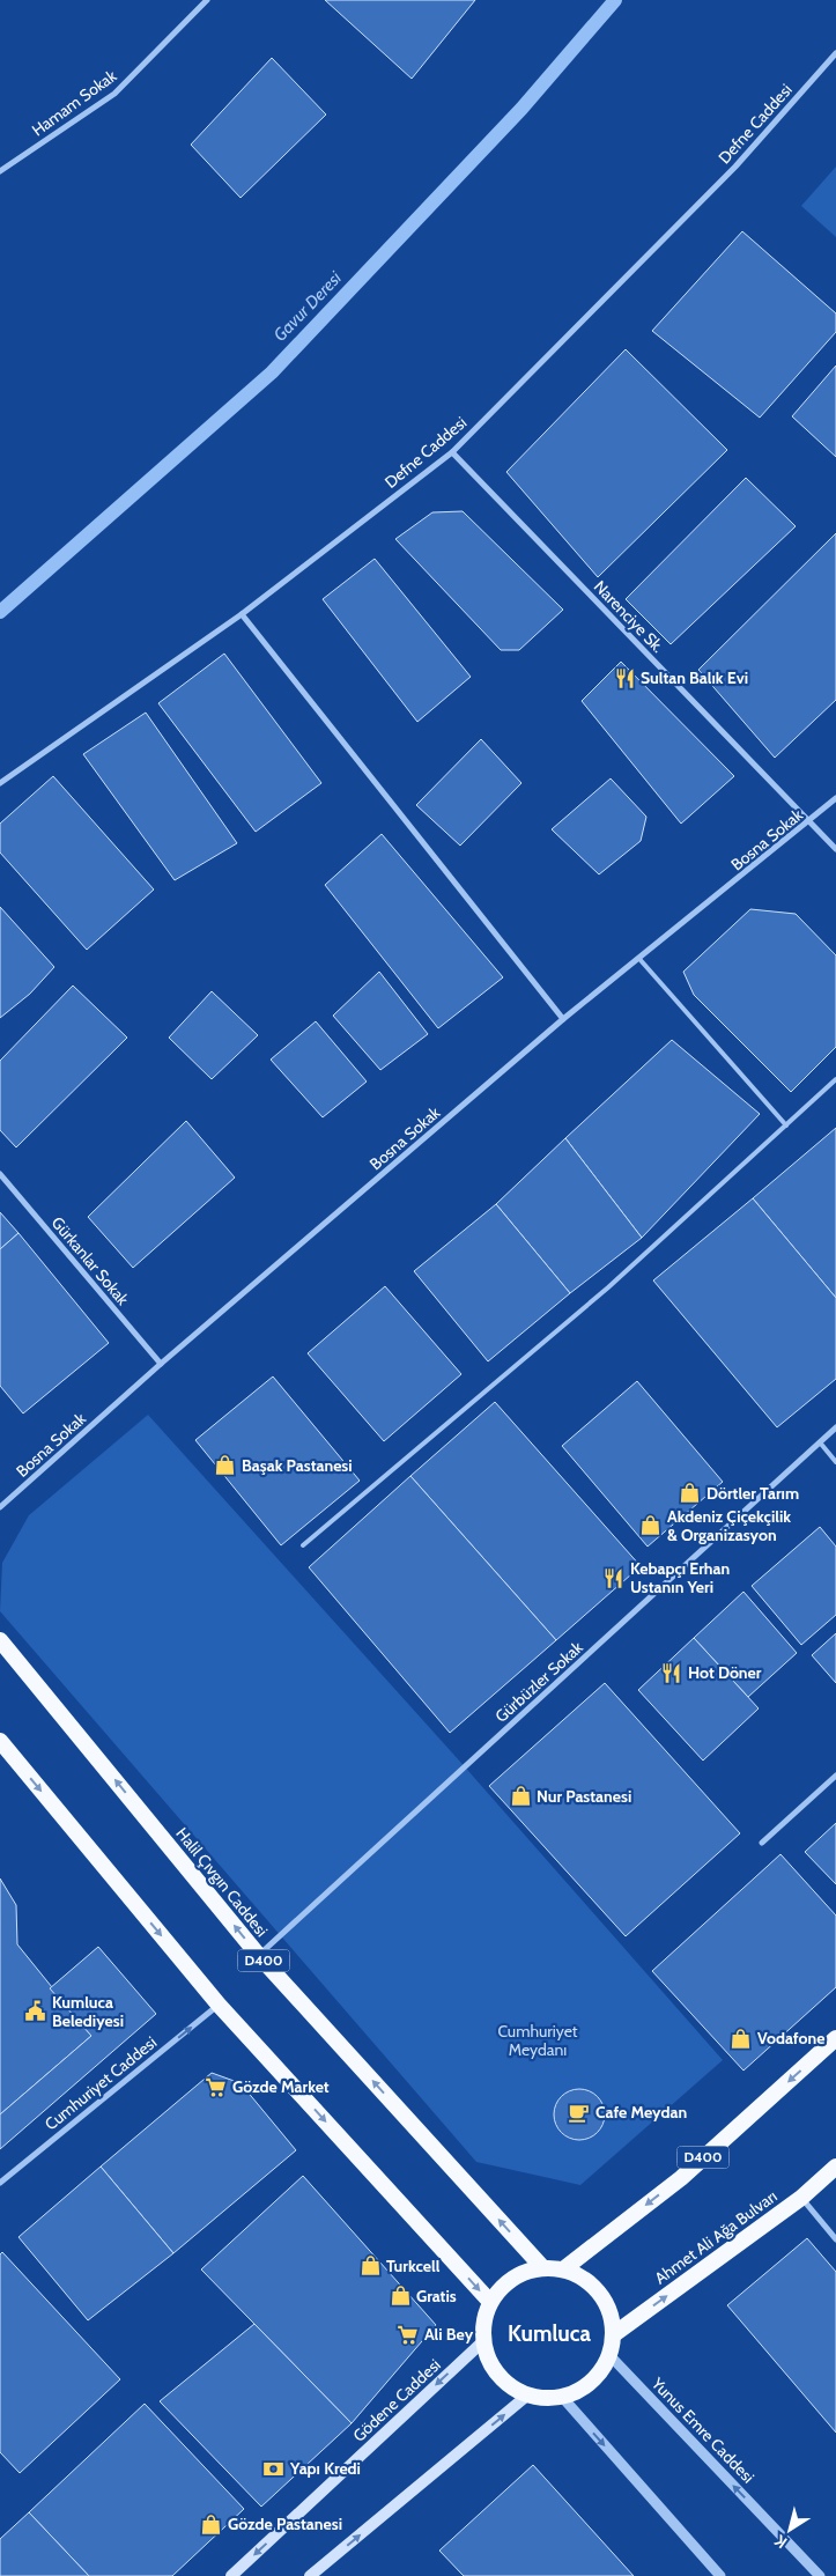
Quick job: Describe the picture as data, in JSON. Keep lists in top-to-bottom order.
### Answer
{
  "streets": {
    "highway": ["Halil Çıvgın Caddesi", "D400", "Ahmet Ali Ağa Bulvarı"],
    "main road": ["Gödene Caddesi"],
    "street": [
      "Hamam Sokak",
      "Defne Caddesi",
      "Narenciye Sk.",
      "Bosna Sokak",
      "Gürkanlar Sokak",
      "Gürbüzler Sokak",
      "Cumhuriyet Caddesi",
      "Yunus Emre Caddesi"
    ]
  },
  "crossings": [
    ["Defne Caddesi", "Narenciye Sk."],
    ["Narenciye Sk.", "Bosna Sokak"],
    ["Bosna Sokak", "Gürkanlar Sokak"],
    ["Gürbüzler Sokak", "Halil Çıvgın Caddesi"],
    ["Halil Çıvgın Caddesi", "D400"],
    ["Halil Çıvgın Caddesi", "Ahmet Ali Ağa Bulvarı"],
    ["Halil Çıvgın Caddesi", "Gödene Caddesi"],
    ["Halil Çıvgın Caddesi", "Yunus Emre Caddesi"],
    ["D400", "Ahmet Ali Ağa Bulvarı"],
    ["D400", "Gödene Caddesi"],
    ["D400", "Yunus Emre Caddesi"],
    ["Ahmet Ali Ağa Bulvarı", "Gödene Caddesi"],
    ["Ahmet Ali Ağa Bulvarı", "Yunus Emre Caddesi"],
    ["Gödene Caddesi", "Yunus Emre Caddesi"]
  ],
  "one_way": ["Cumhuriyet Caddesi"],
  "districts": ["Kumluca"],
  "water": ["Gavur Deresi"],
  "parks": ["Cumhuriyet Meydanı"],
  "places": {
    "restaurant": ["Sultan Balık Evi", "Kebapçı Erhan Ustanın Yeri", "Hot Döner"],
    "shop": [
      "Başak Pastanesi",
      "Dörtler Tarım",
      "Akdeniz Çiçekçilik & Organizasyon",
      "Nur Pastanesi",
      "Vodafone",
      "Turkcell",
      "Gratis",
      "Gözde Pastanesi"
    ],
    "public building": ["Kumluca Belediyesi"],
    "supermarket": ["Gözde Market", "Ali Bey"],
    "cafe": ["Cafe Meydan"],
    "bank": ["Yapı Kredi"]
  },
  "north": "bottom left"
}
